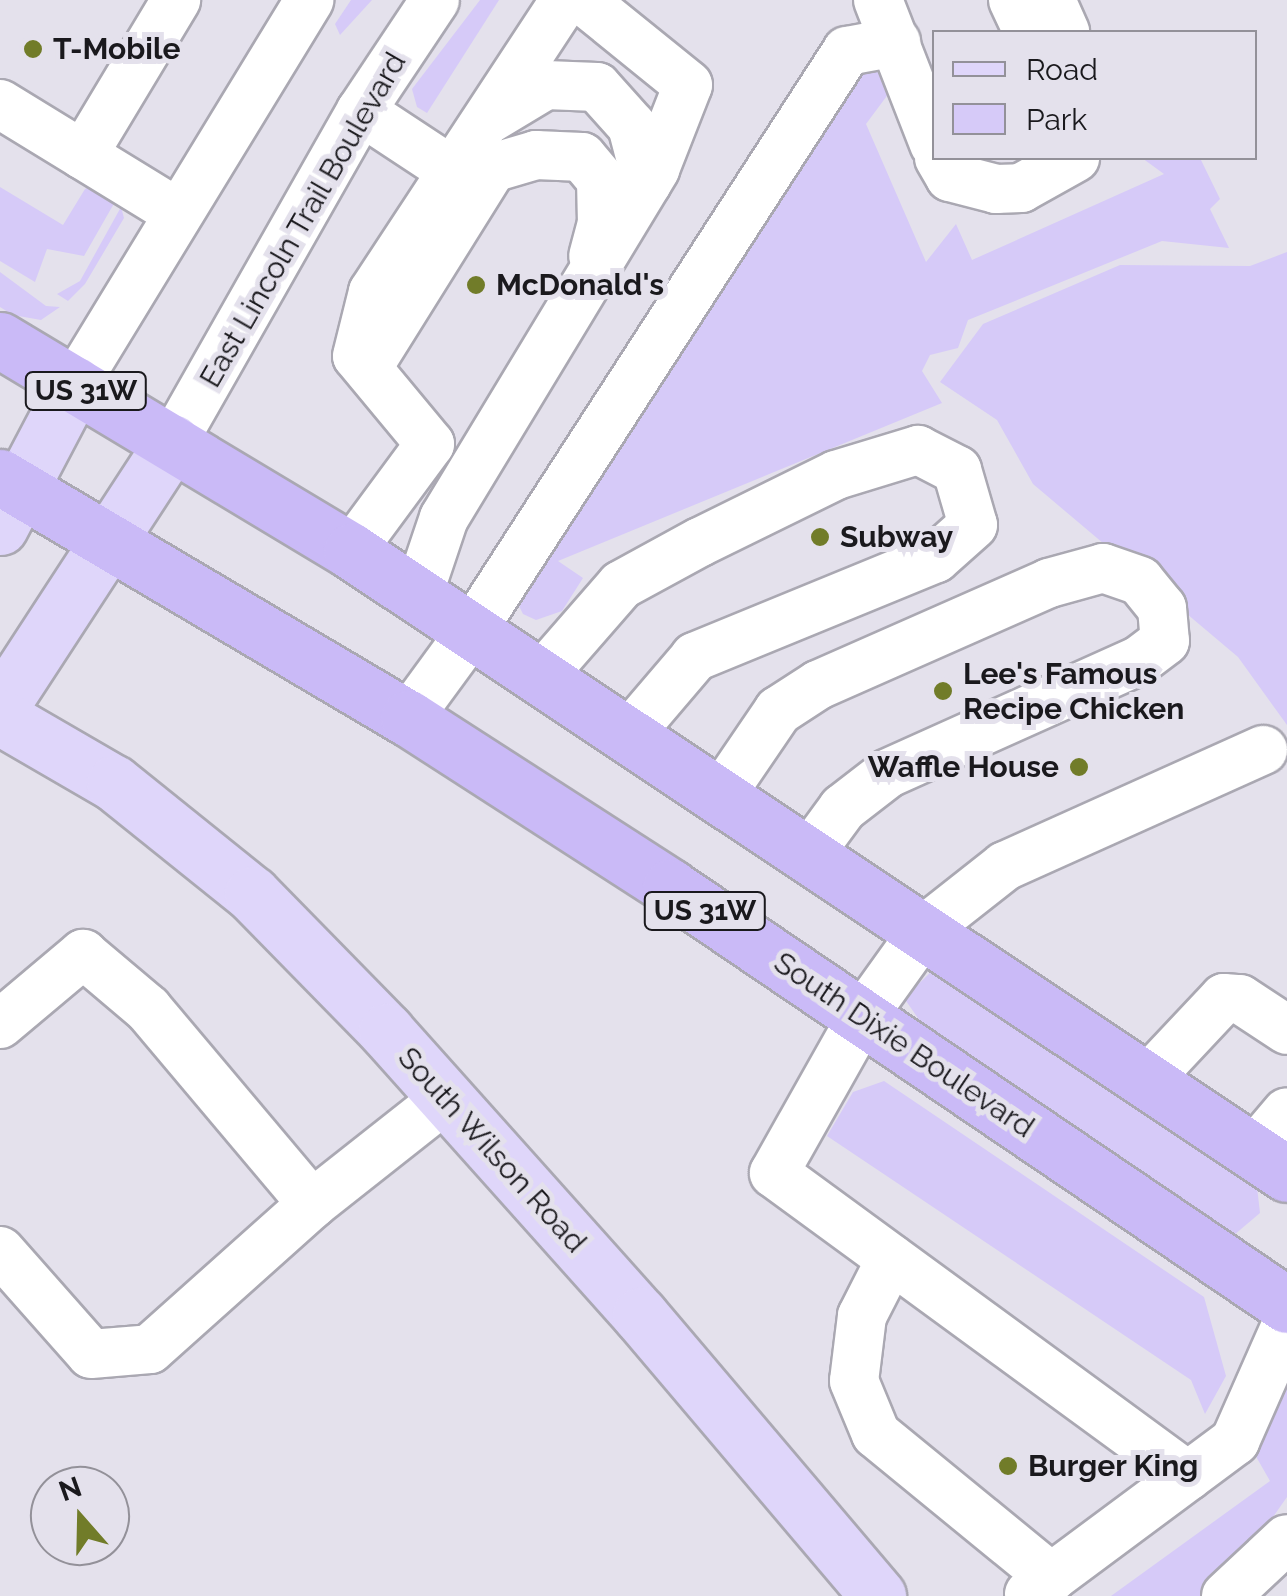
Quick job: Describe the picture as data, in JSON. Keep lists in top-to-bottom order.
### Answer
{
  "streets": {
    "highway": ["US 31W", "South Dixie Boulevard"],
    "main road": ["South Wilson Road"],
    "street": ["East Lincoln Trail Boulevard"]
  },
  "crossings": [
    ["East Lincoln Trail Boulevard", "US 31W"],
    ["US 31W", "South Dixie Boulevard"]
  ],
  "places": [
    "T-Mobile",
    "McDonald's",
    "Subway",
    "Lee's Famous Recipe Chicken",
    "Waffle House",
    "Burger King"
  ],
  "legend": ["Road", "Park"],
  "north": "top"
}
